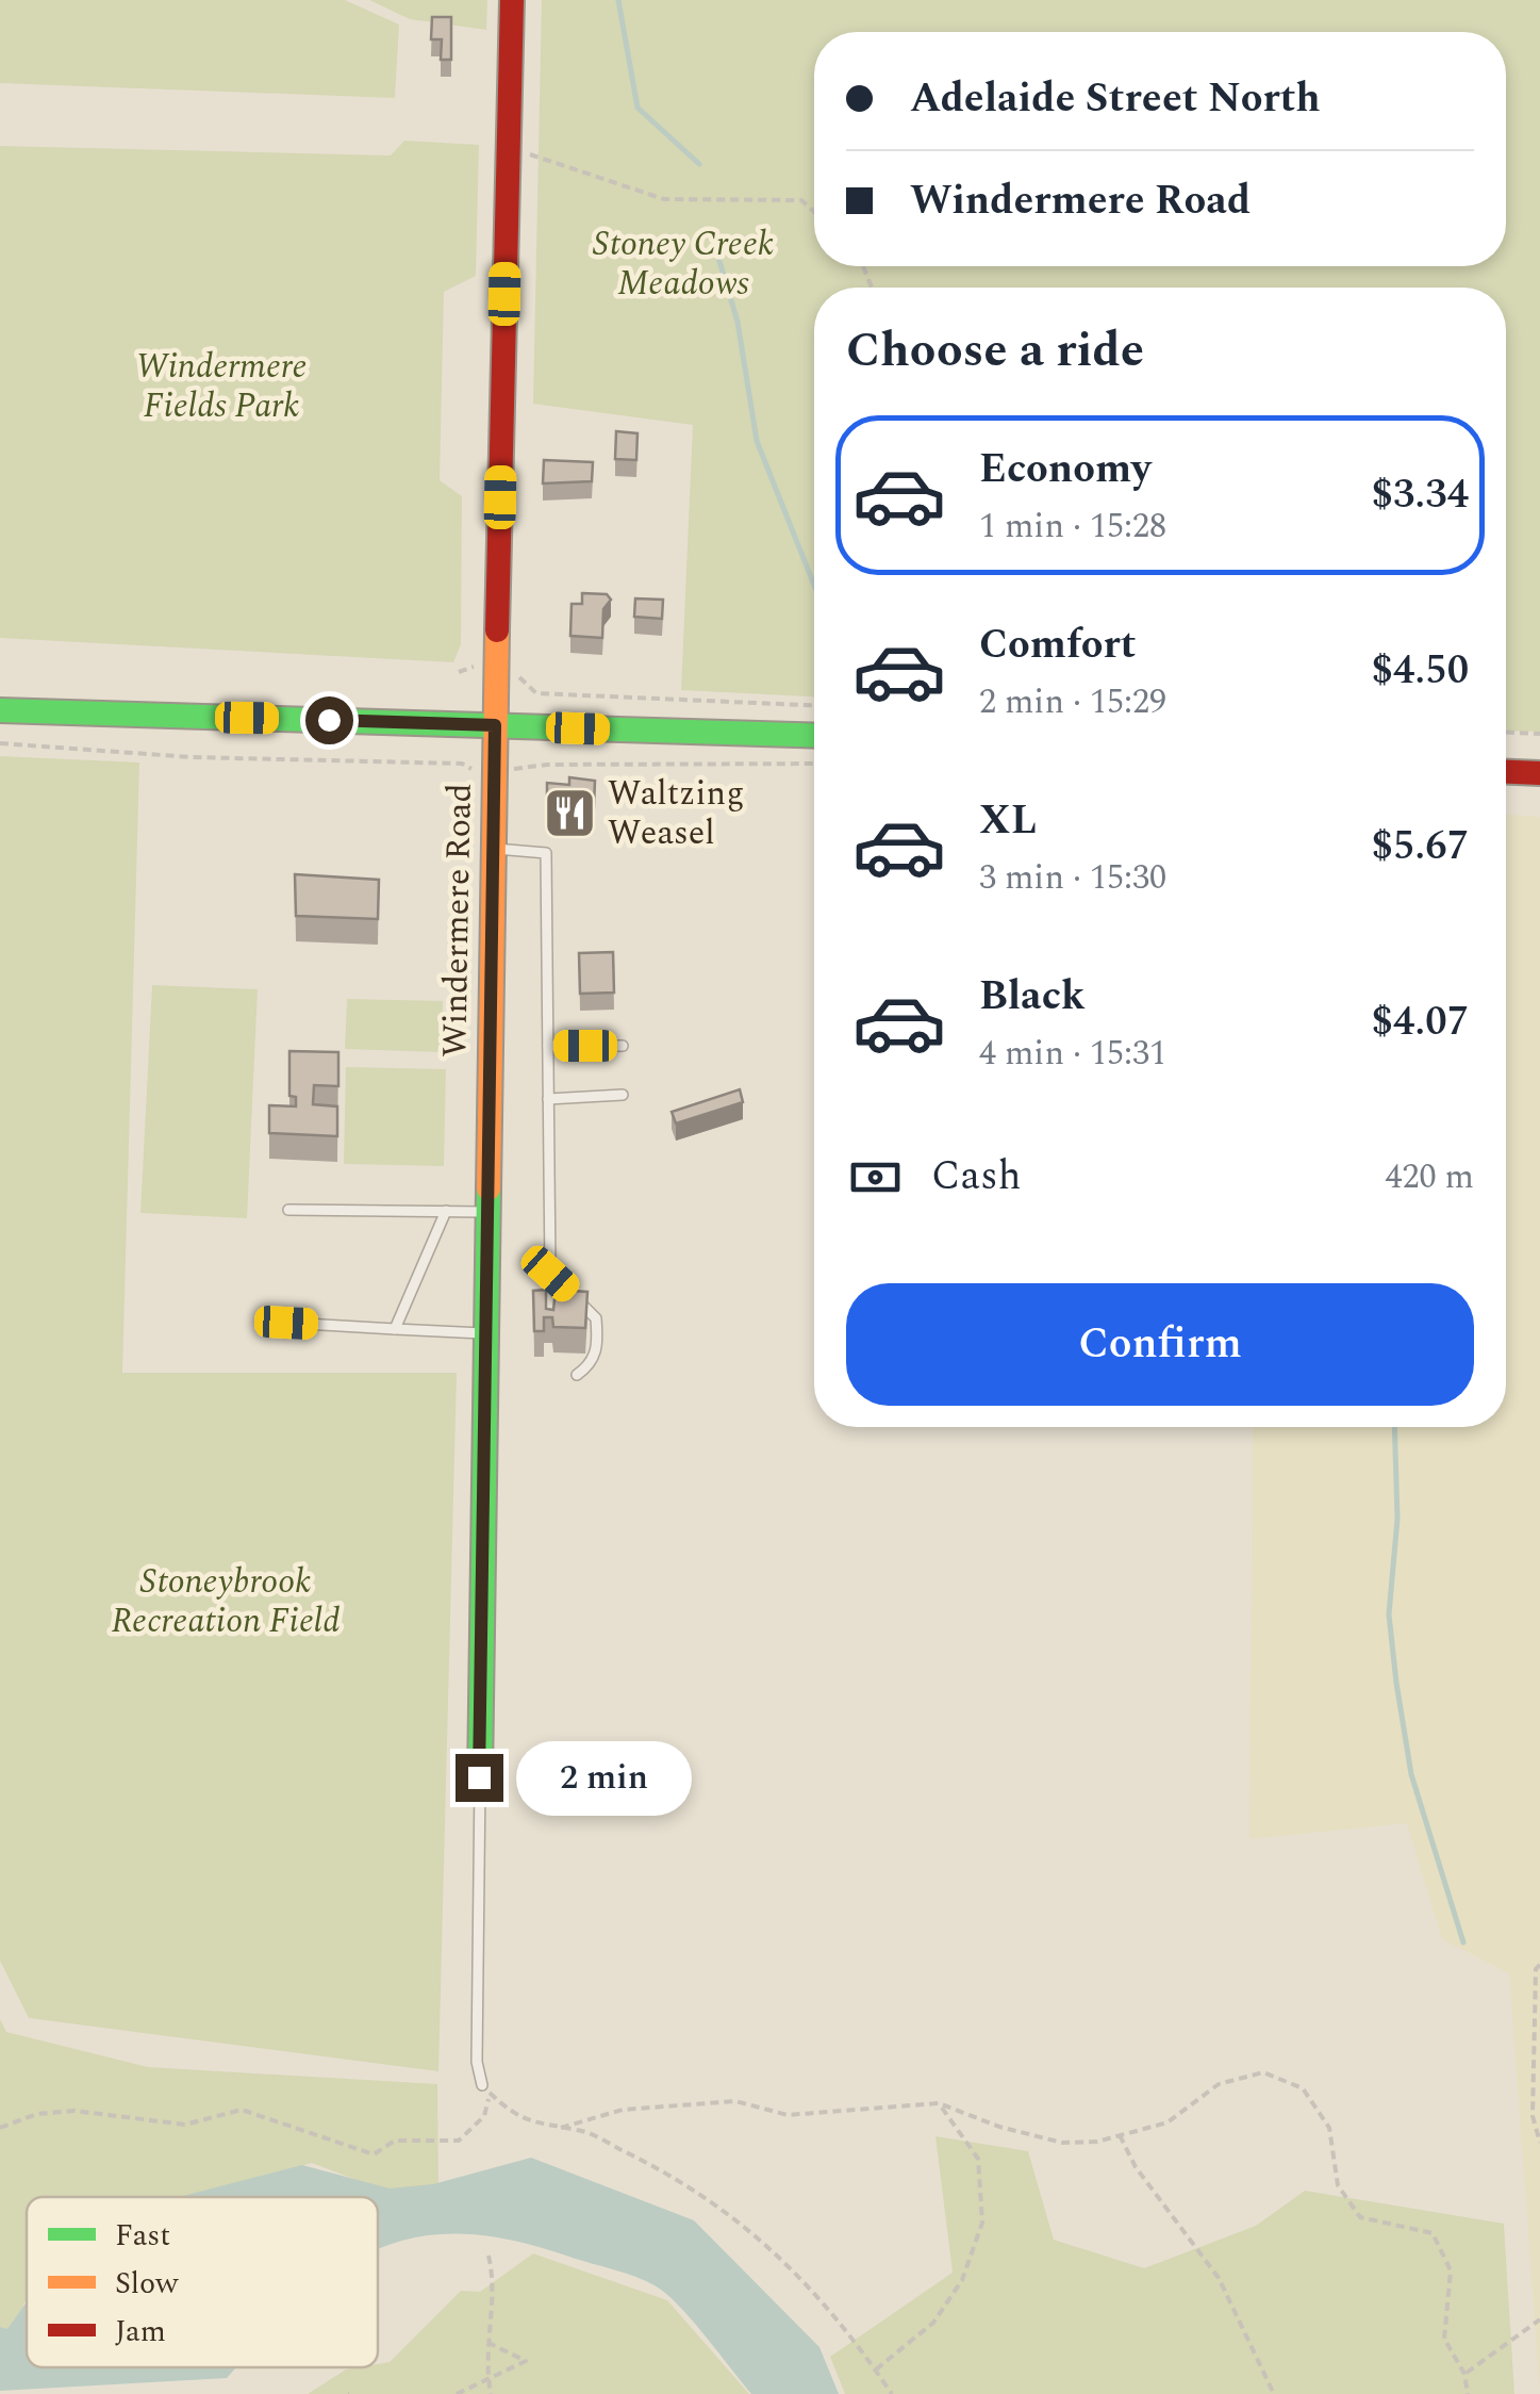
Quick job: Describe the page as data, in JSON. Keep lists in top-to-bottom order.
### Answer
{
  "streets": {
    "main road": ["Windermere Road"]
  },
  "parks": ["Stoney Creek Meadows", "Windermere Fields Park", "Stoneybrook Recreation Field"],
  "places": {
    "restaurant": ["Waltzing Weasel"]
  },
  "legend": ["Fast", "Slow", "Jam"],
  "page": {
    "banner": ["Adelaide Street North", "Windermere Road"],
    "heading": "Choose a ride",
    "list": [
      {
        "name": "Economy",
        "note": "1 min · 15:28",
        "value": "$3.34"
      },
      {
        "name": "Comfort",
        "note": "2 min · 15:29",
        "value": "$4.50"
      },
      {
        "name": "XL",
        "note": "3 min · 15:30",
        "value": "$5.67"
      },
      {
        "name": "Black",
        "note": "4 min · 15:31",
        "value": "$4.07"
      }
    ],
    "pay": ["Cash", "420 m"],
    "buttons": "Confirm",
    "bubble": "2 min"
  }
}
